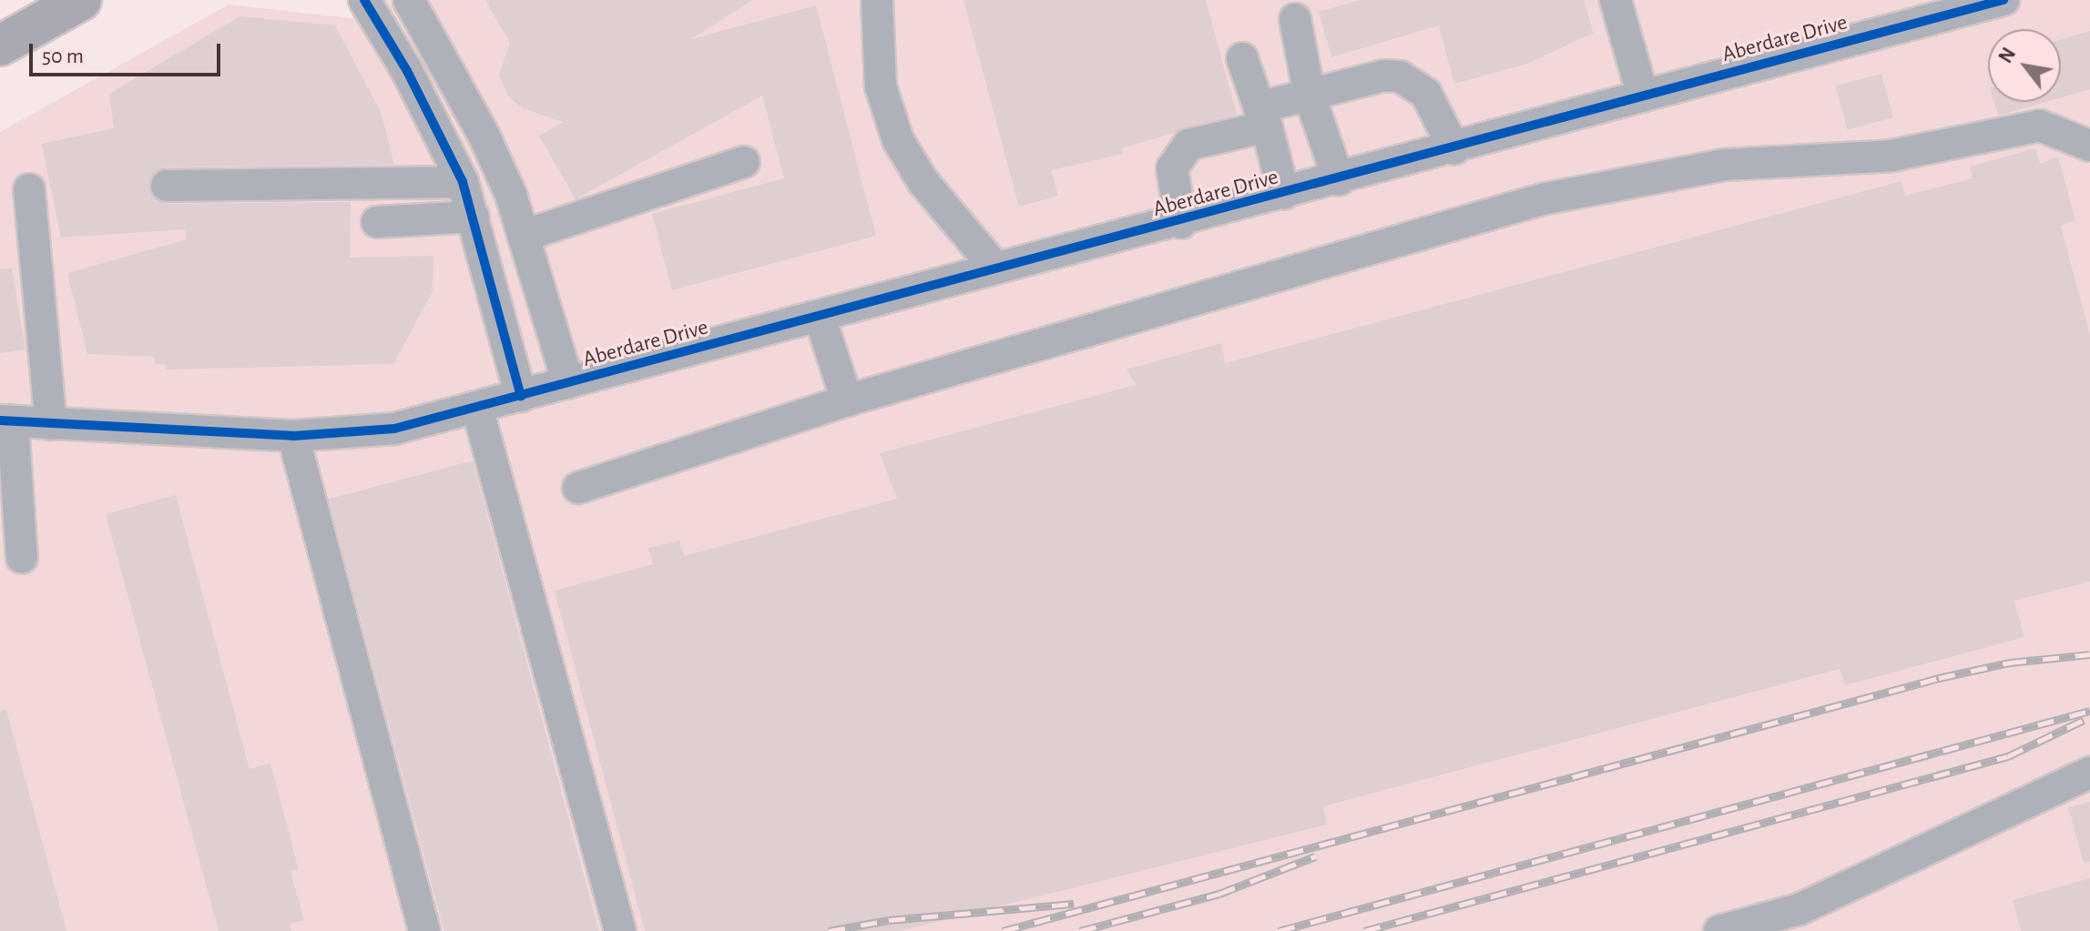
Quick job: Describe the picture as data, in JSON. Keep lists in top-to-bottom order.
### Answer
{
  "streets": {
    "street": ["Aberdare Drive"]
  },
  "scale_bar": "50 m",
  "north": "top left"
}
